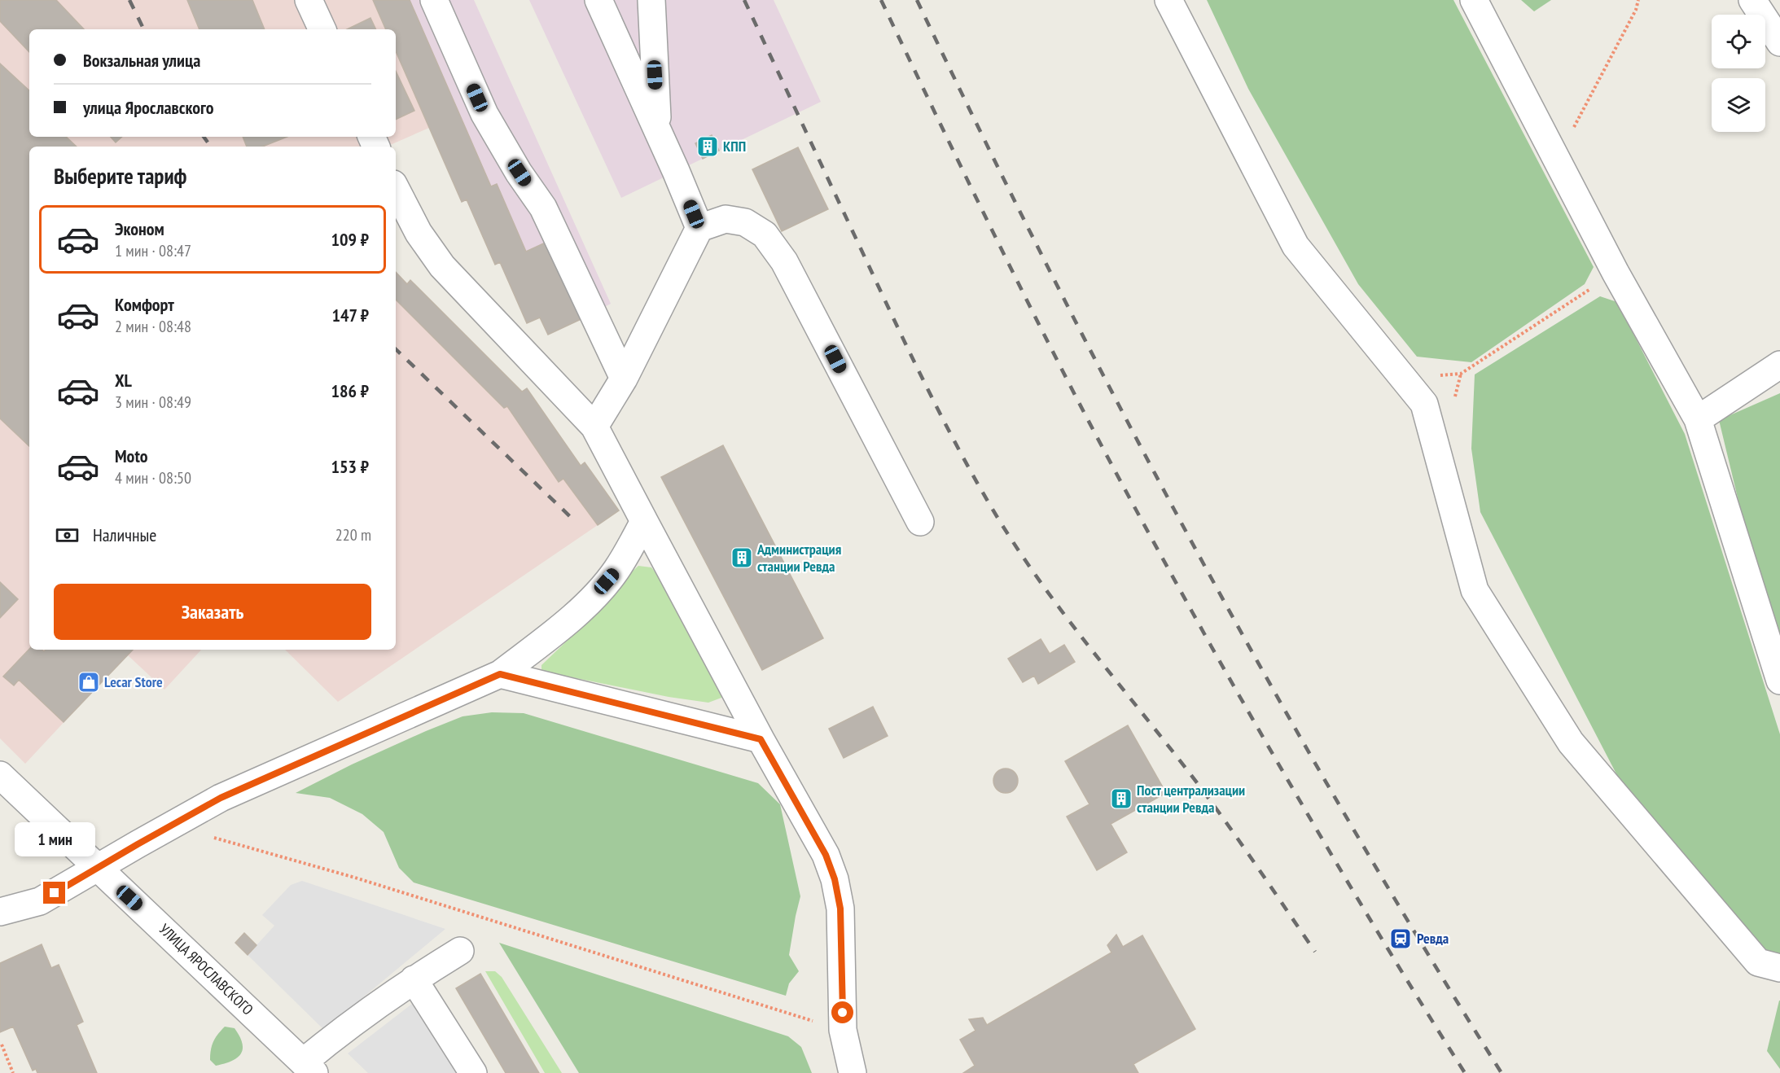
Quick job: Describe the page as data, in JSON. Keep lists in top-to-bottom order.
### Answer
{
  "streets": {
    "street": ["УЛИЦА ЯРОСЛАВСКОГО"]
  },
  "places": {
    "building": ["КПП", "Администрация станции Ревда", "Пост централизации станции Ревда"],
    "shop": ["Lecar Store"],
    "station": ["Ревда"]
  },
  "page": {
    "banner": ["Вокзальная улица", "улица Ярославского"],
    "heading": "Выберите тариф",
    "list": [
      {
        "name": "Эконом",
        "note": "1 мин · 08:47",
        "value": "109 ₽"
      },
      {
        "name": "Комфорт",
        "note": "2 мин · 08:48",
        "value": "147 ₽"
      },
      {
        "name": "XL",
        "note": "3 мин · 08:49",
        "value": "186 ₽"
      },
      {
        "name": "Moto",
        "note": "4 мин · 08:50",
        "value": "153 ₽"
      }
    ],
    "pay": ["Наличные", "220 m"],
    "buttons": "Заказать",
    "bubble": "1 мин"
  }
}
